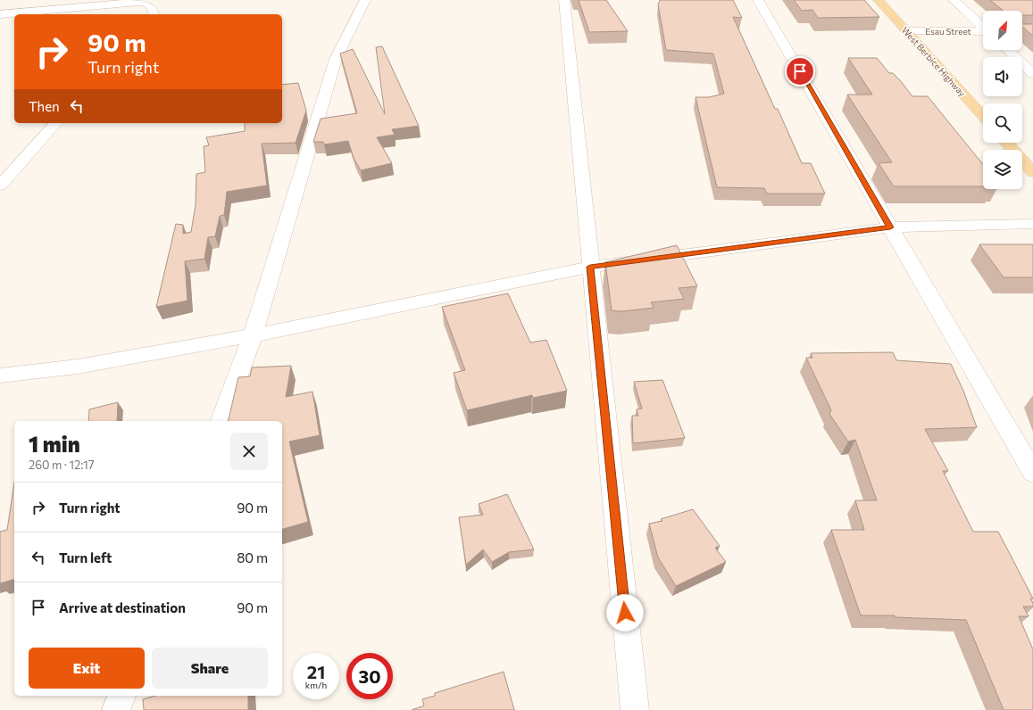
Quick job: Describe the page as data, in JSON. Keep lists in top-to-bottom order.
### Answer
{
  "streets": {
    "main road": ["West Berbice Highway"],
    "street": ["Esau Street"]
  },
  "crossings": [
    ["Esau Street", "West Berbice Highway"]
  ],
  "north": "top right",
  "page": {
    "turn": ["90 m", "Turn right"],
    "then": "Then",
    "heading": ["1 min", "260 m · 12:17"],
    "list": [
      {
        "name": "Turn right",
        "value": "90 m"
      },
      {
        "name": "Turn left",
        "value": "80 m"
      },
      {
        "name": "Arrive at destination",
        "value": "90 m"
      }
    ],
    "buttons": ["Exit", "Share"],
    "speed": "21 km/h",
    "limit": "30"
  }
}
